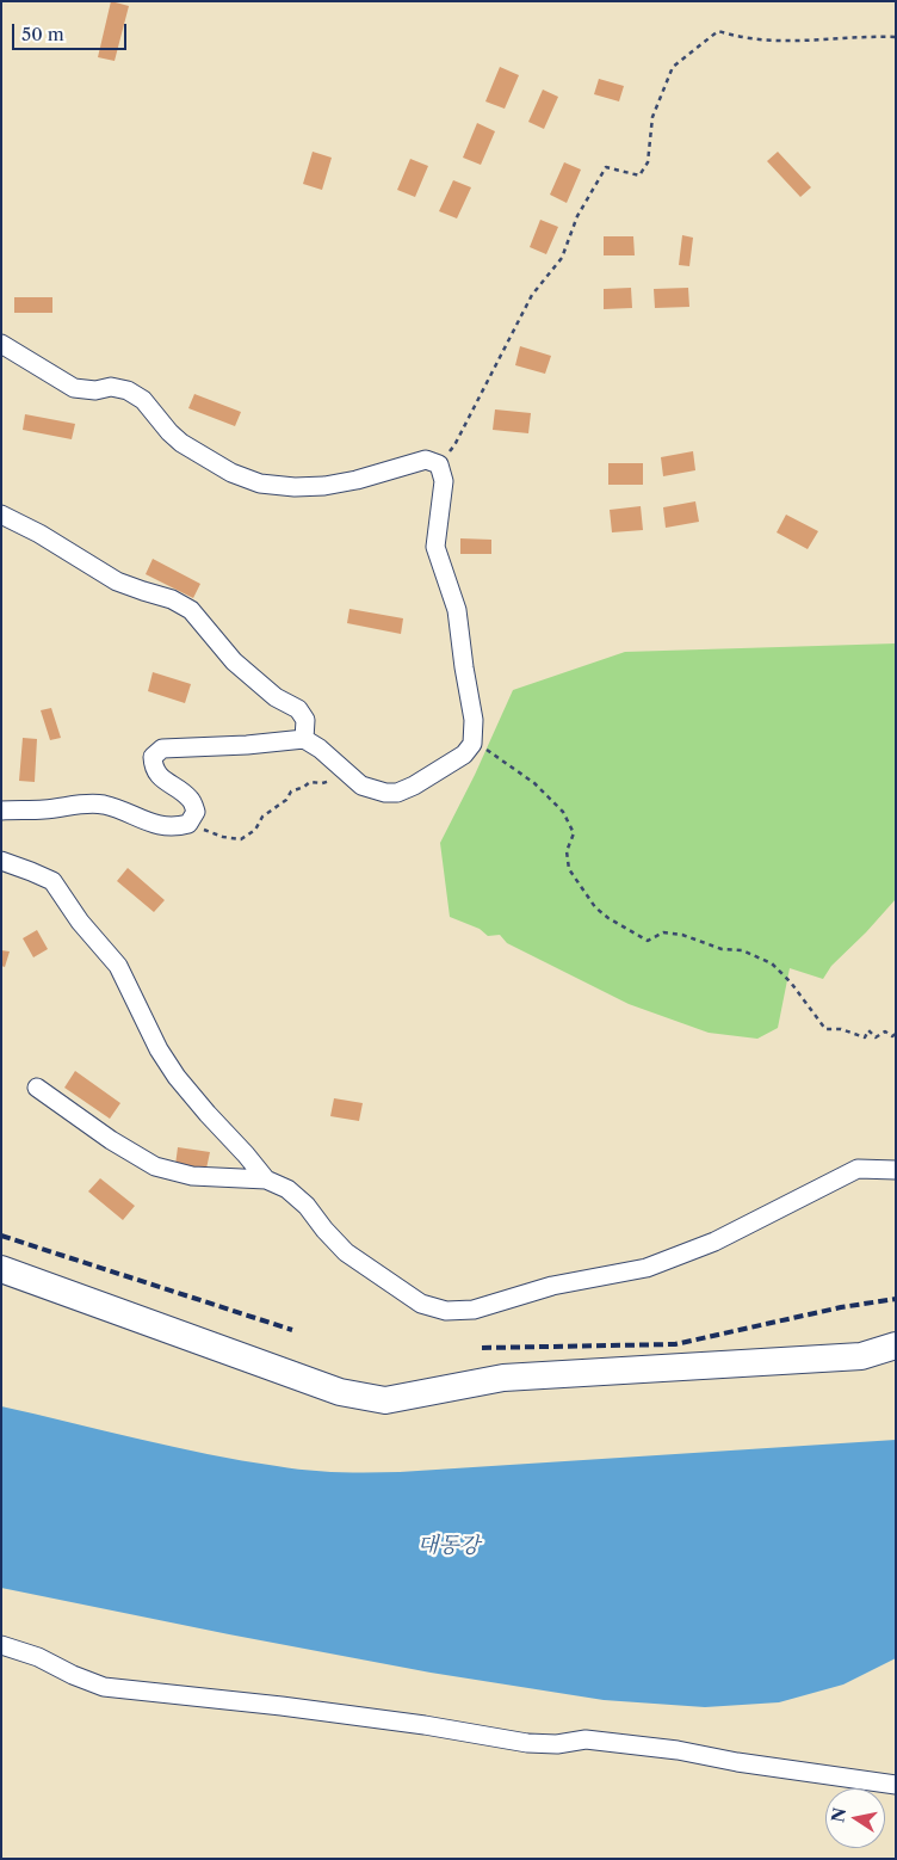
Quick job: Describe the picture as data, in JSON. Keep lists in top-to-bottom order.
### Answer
{
  "water": ["대동강"],
  "scale_bar": "50 m",
  "north": "left"
}
